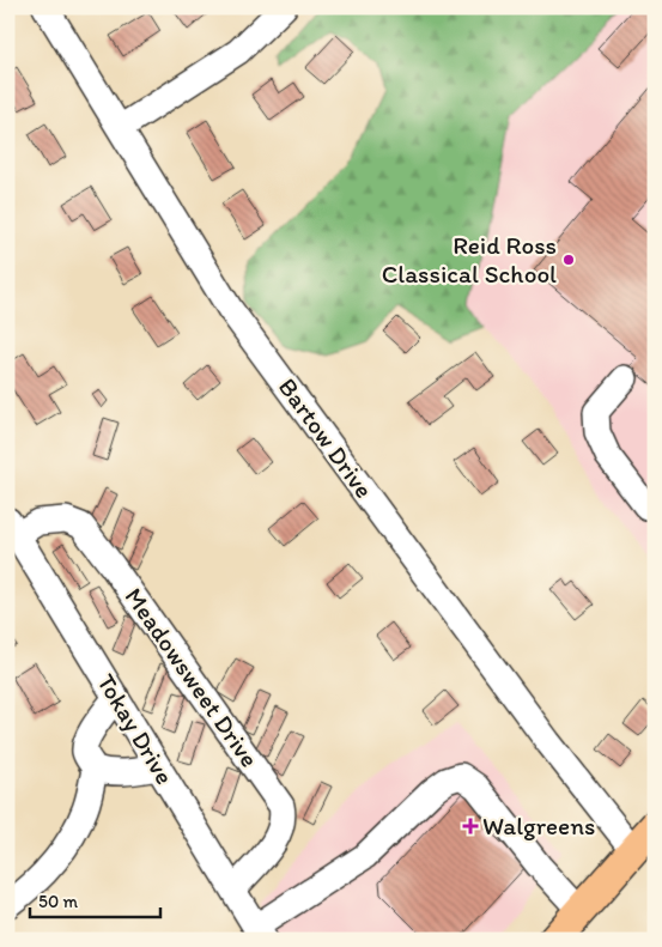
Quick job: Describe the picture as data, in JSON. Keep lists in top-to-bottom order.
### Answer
{
  "streets": {
    "street": ["Bartow Drive", "Meadowsweet Drive", "Tokay Drive"]
  },
  "crossings": [
    ["Meadowsweet Drive", "Tokay Drive"]
  ],
  "places": {
    "other": ["Reid Ross Classical School"],
    "health": ["Walgreens"]
  },
  "scale_bar": "50 m"
}
